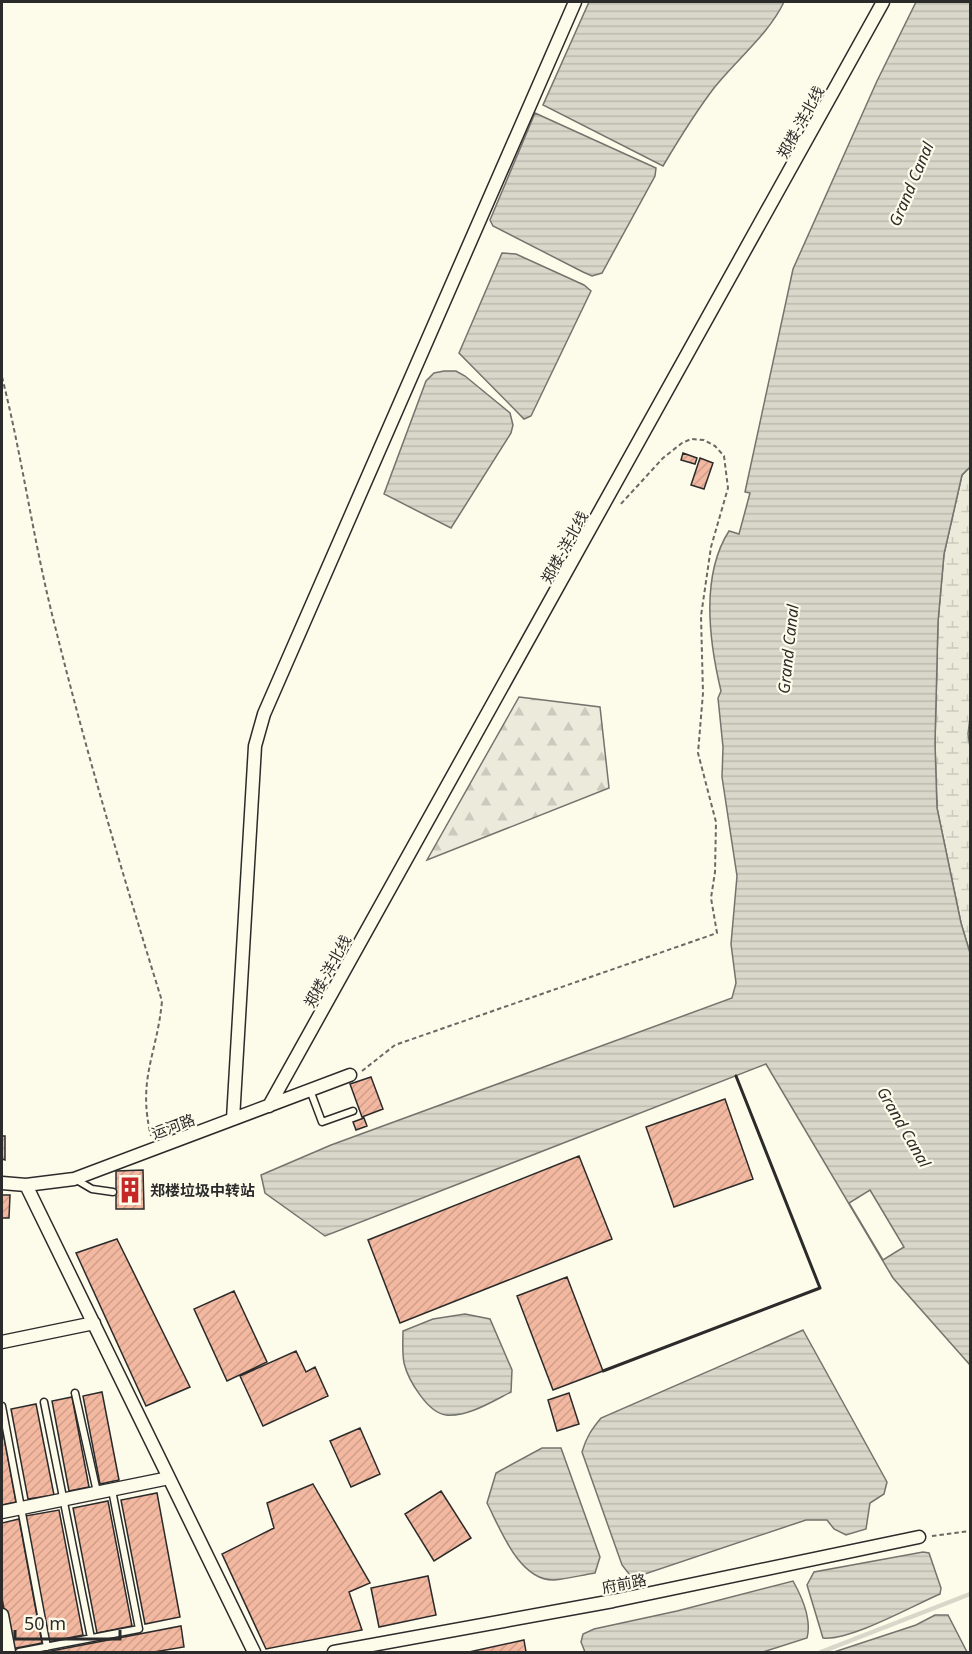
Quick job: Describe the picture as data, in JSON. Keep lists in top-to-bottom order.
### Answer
{
  "streets": {
    "street": ["郑楼-洋北线", "运河路", "府前路"]
  },
  "crossings": [
    ["郑楼-洋北线", "运河路"]
  ],
  "water": ["Grand Canal"],
  "places": {
    "building": ["郑楼垃圾中转站"]
  },
  "scale_bar": "50 m"
}
